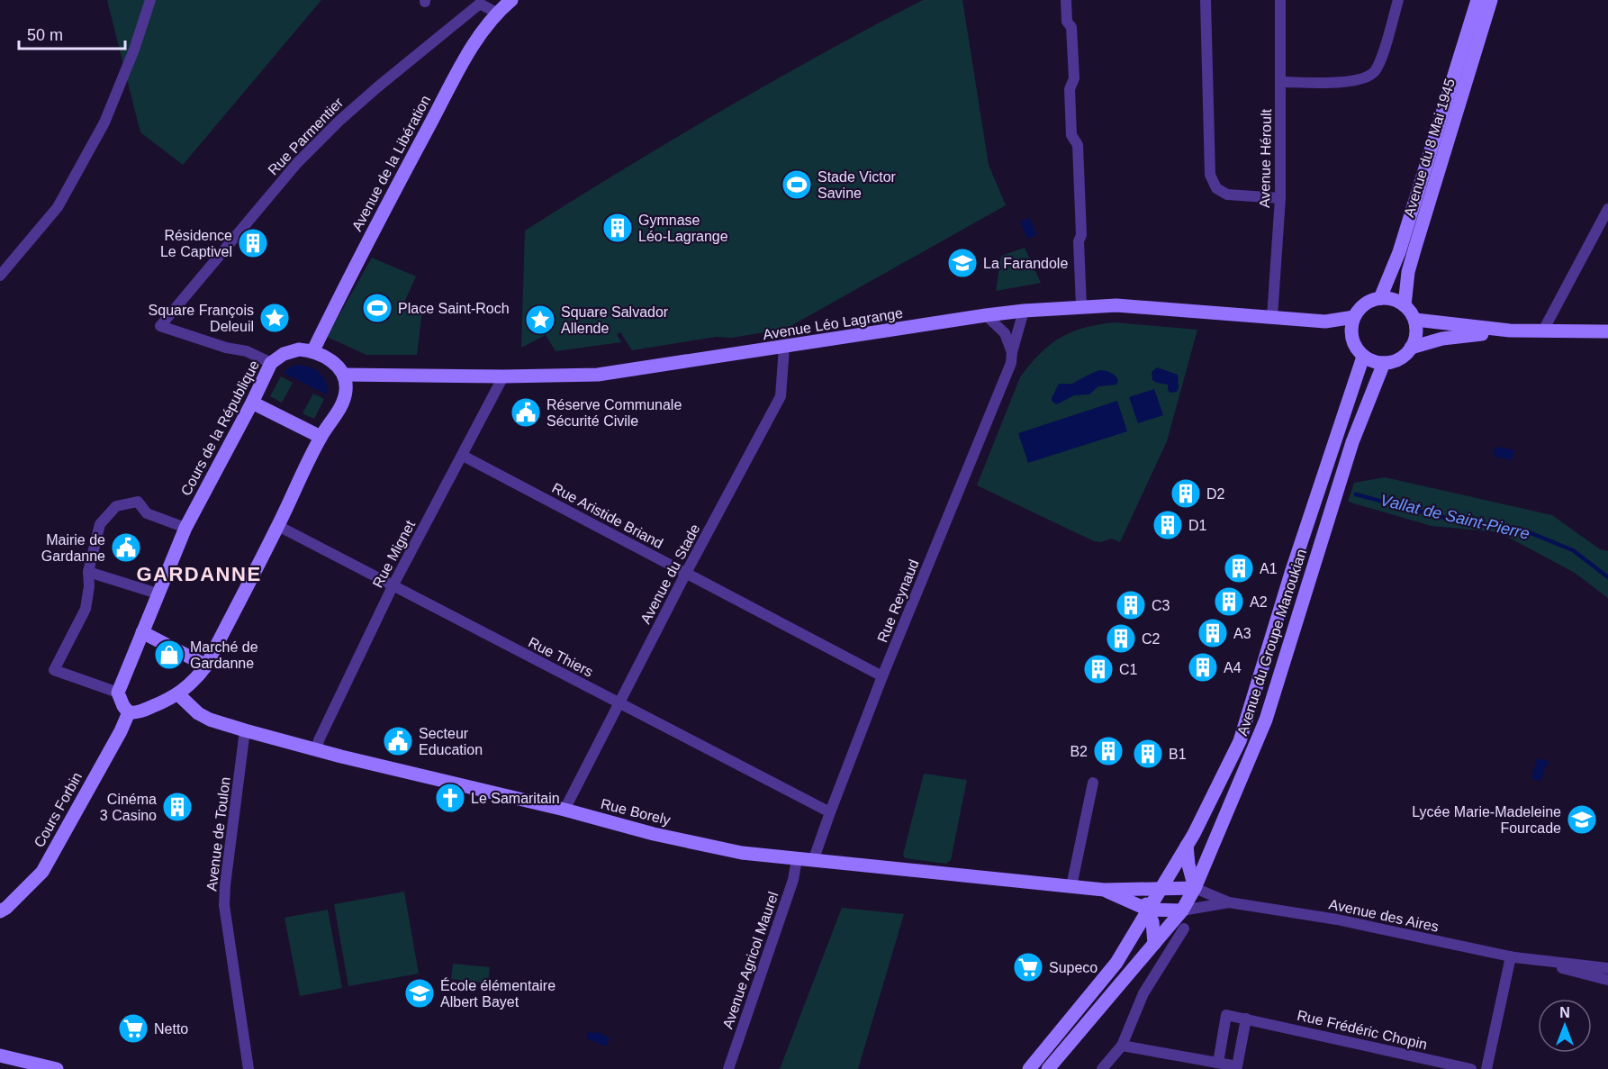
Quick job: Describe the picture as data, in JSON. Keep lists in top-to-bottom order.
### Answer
{
  "streets": {
    "main road": [
      "Avenue du 8 Mai 1945",
      "Avenue de la Libération",
      "Avenue Léo Lagrange",
      "Cours de la République",
      "Avenue du Groupe Manoukian",
      "Cours Forbin",
      "Rue Borely"
    ],
    "street": [
      "Rue Parmentier",
      "Avenue Héroult",
      "Rue Aristide Briand",
      "Rue Mignet",
      "Avenue du Stade",
      "Rue Reynaud",
      "Rue Thiers",
      "Avenue de Toulon",
      "Avenue des Aires",
      "Avenue Agricol Maurel",
      "Rue Frédéric Chopin"
    ]
  },
  "crossings": [
    ["Rue Parmentier", "Avenue de la Libération"],
    ["Rue Parmentier", "Avenue Léo Lagrange"],
    ["Rue Parmentier", "Cours de la République"],
    ["Avenue du 8 Mai 1945", "Avenue Léo Lagrange"],
    ["Avenue du 8 Mai 1945", "Avenue du Groupe Manoukian"],
    ["Avenue Héroult", "Avenue Léo Lagrange"],
    ["Avenue de la Libération", "Avenue Léo Lagrange"],
    ["Avenue de la Libération", "Cours de la République"],
    ["Avenue Léo Lagrange", "Cours de la République"],
    ["Avenue Léo Lagrange", "Rue Mignet"],
    ["Avenue Léo Lagrange", "Avenue du Stade"],
    ["Avenue Léo Lagrange", "Rue Reynaud"],
    ["Avenue Léo Lagrange", "Avenue du Groupe Manoukian"],
    ["Rue Aristide Briand", "Rue Mignet"],
    ["Rue Aristide Briand", "Avenue du Stade"],
    ["Rue Aristide Briand", "Rue Reynaud"],
    ["Rue Mignet", "Rue Thiers"],
    ["Rue Mignet", "Rue Borely"],
    ["Avenue du Stade", "Rue Thiers"],
    ["Avenue du Stade", "Rue Borely"],
    ["Rue Reynaud", "Rue Thiers"],
    ["Rue Reynaud", "Rue Borely"],
    ["Avenue du Groupe Manoukian", "Rue Borely"],
    ["Avenue du Groupe Manoukian", "Avenue des Aires"],
    ["Rue Borely", "Avenue de Toulon"],
    ["Rue Borely", "Avenue des Aires"],
    ["Rue Borely", "Avenue Agricol Maurel"]
  ],
  "districts": ["GARDANNE"],
  "water": ["Vallat de Saint-Pierre"],
  "places": {
    "sports": ["Stade Victor Savine", "Place Saint-Roch"],
    "building": [
      "Gymnase Léo-Lagrange",
      "Résidence Le Captivel",
      "D2",
      "D1",
      "A1",
      "A2",
      "C3",
      "A3",
      "C2",
      "A4",
      "C1",
      "B2",
      "B1",
      "Cinéma 3 Casino"
    ],
    "school or university": ["La Farandole", "Lycée Marie-Madeleine Fourcade", "École élémentaire Albert Bayet"],
    "place": ["Square François Deleuil", "Square Salvador Allende"],
    "public building": ["Réserve Communale Sécurité Civile", "Mairie de Gardanne", "Secteur Education"],
    "shop": ["Marché de Gardanne"],
    "church": ["Le Samaritain"],
    "supermarket": ["Supeco", "Netto"]
  },
  "scale_bar": "50 m",
  "north": "top"
}
